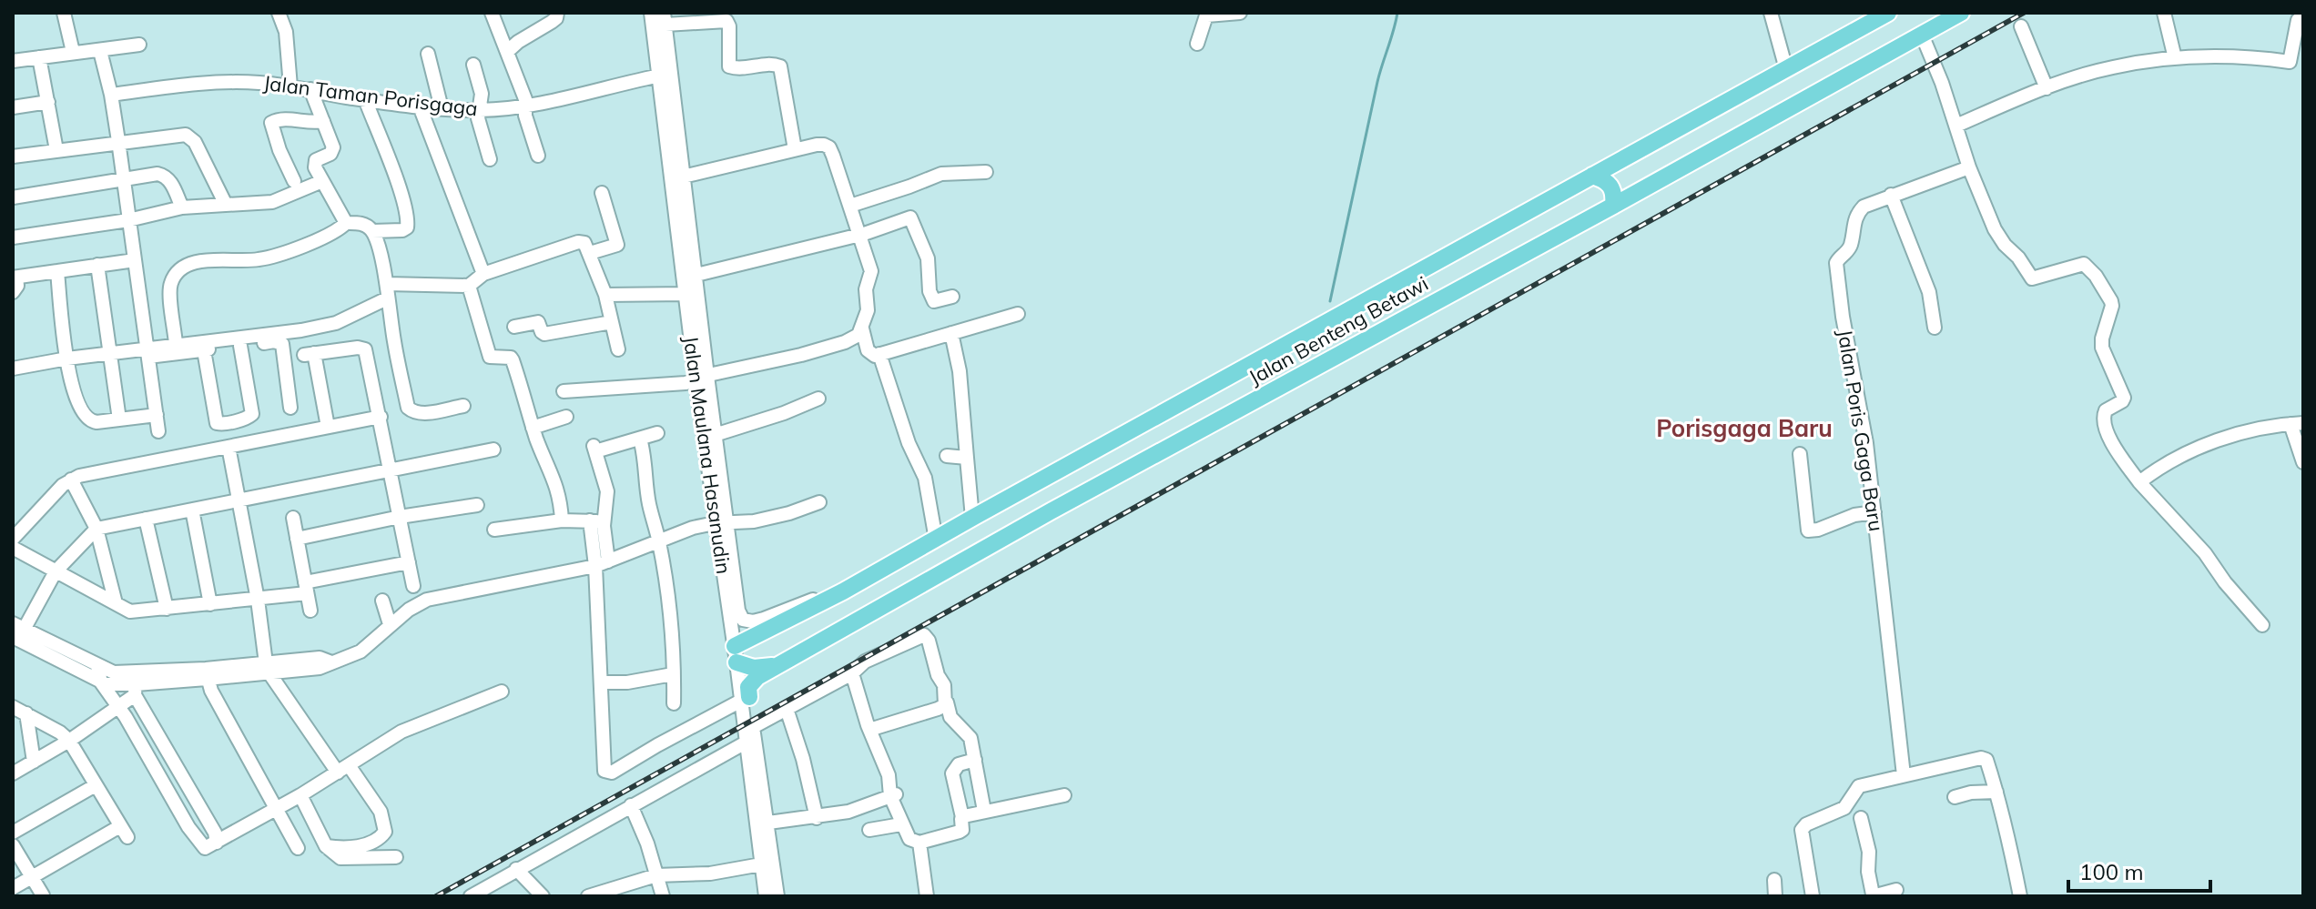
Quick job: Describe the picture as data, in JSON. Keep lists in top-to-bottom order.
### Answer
{
  "streets": {
    "main road": ["Jalan Benteng Betawi"],
    "street": ["Jalan Taman Porisgaga", "Jalan Poris Gaga Baru", "Jalan Maulana Hasanudin"]
  },
  "crossings": [
    ["Jalan Taman Porisgaga", "Jalan Maulana Hasanudin"],
    ["Jalan Benteng Betawi", "Jalan Maulana Hasanudin"]
  ],
  "districts": ["Porisgaga Baru"],
  "scale_bar": "100 m"
}
